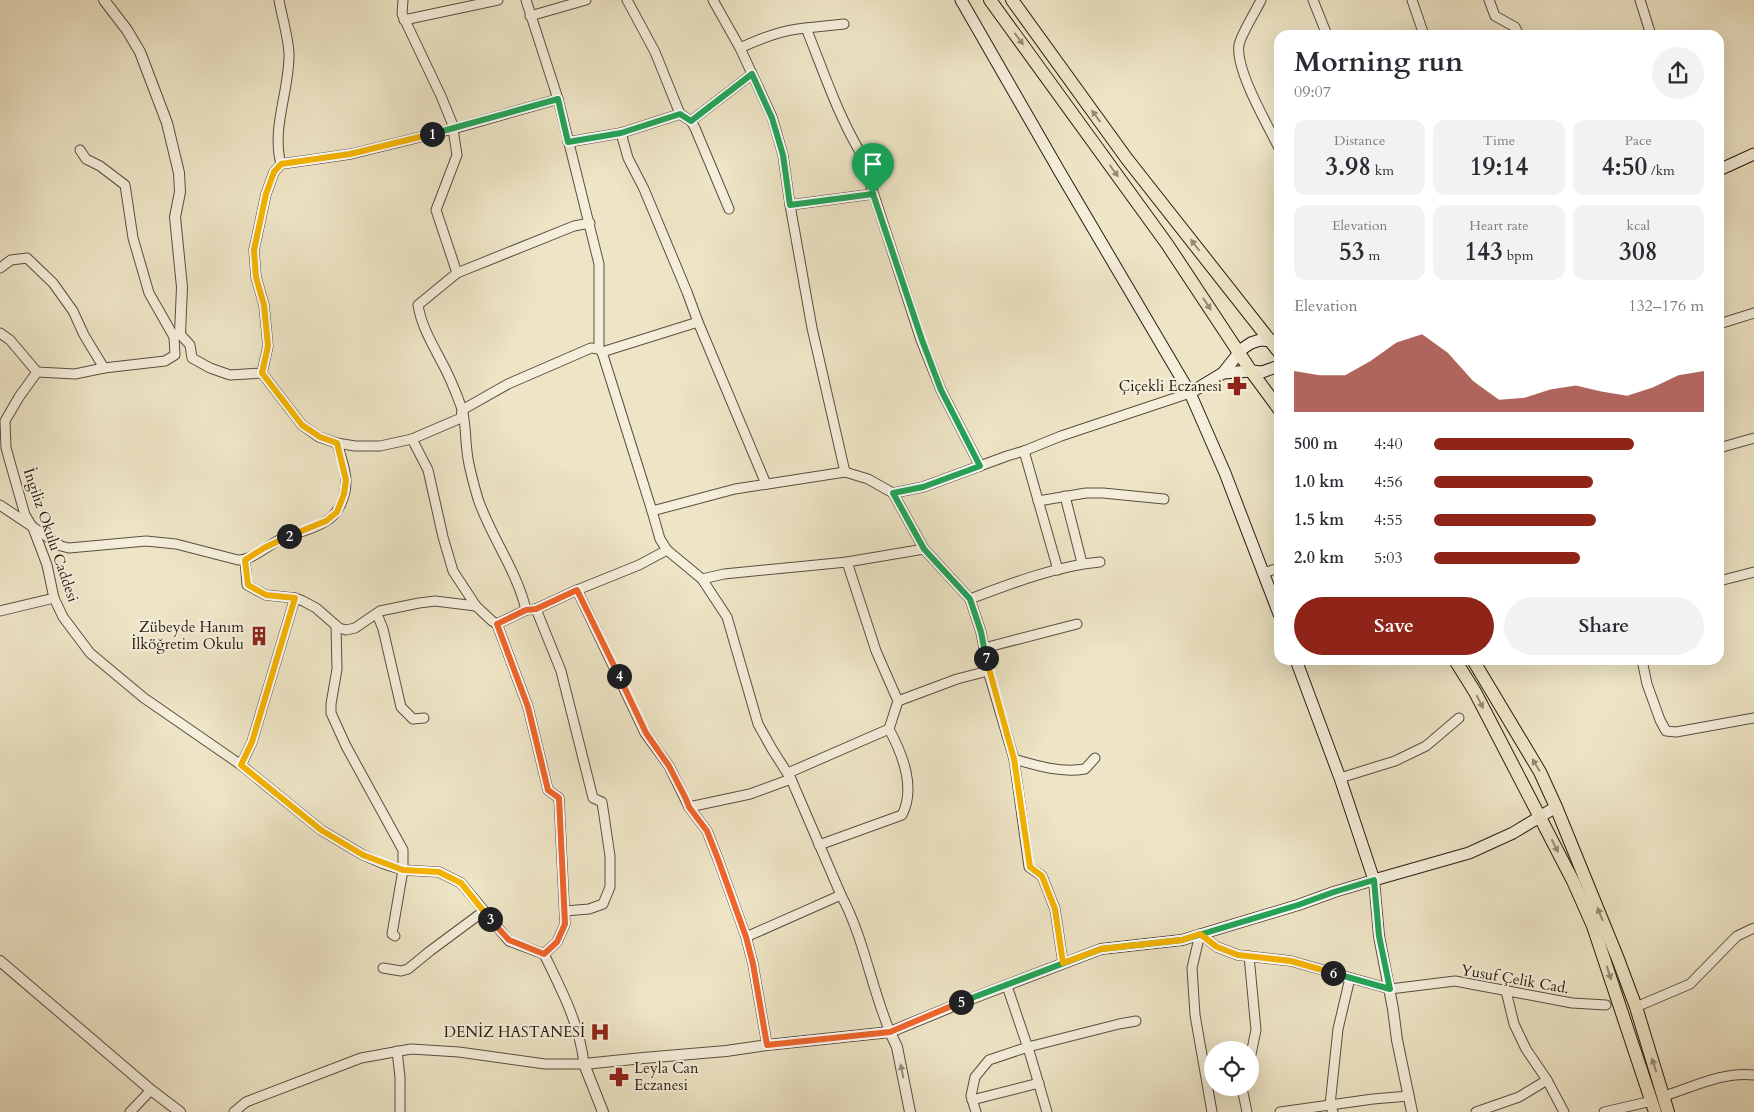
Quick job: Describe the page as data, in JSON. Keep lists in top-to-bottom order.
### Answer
{
  "streets": {
    "street": ["İngiliz Okulu Caddesi", "Yusuf Çelik Cad."]
  },
  "places": {
    "pharmacy": ["Çiçekli Eczanesi", "Leyla Can Eczanesi"],
    "building": ["Zübeyde Hanım İlköğretim Okulu"],
    "hospital": ["DENİZ HASTANESİ"]
  },
  "page": {
    "heading": ["Morning run", "09:07"],
    "stats": [
      ["Distance", "3.98 km"],
      ["Time", "19:14"],
      ["Pace", "4:50 /km"],
      ["Elevation", "53 m"],
      ["Heart rate", "143 bpm"],
      ["kcal", "308"]
    ],
    "pins": [
      "1",
      "2",
      "7",
      "4",
      "3",
      "6",
      "5"
    ],
    "chart": ["Elevation", "132–176 m"],
    "list": [
      {
        "name": "500 m",
        "note": "4:40"
      },
      {
        "name": "1.0 km",
        "note": "4:56"
      },
      {
        "name": "1.5 km",
        "note": "4:55"
      },
      {
        "name": "2.0 km",
        "note": "5:03"
      }
    ],
    "buttons": ["Save", "Share"]
  }
}
